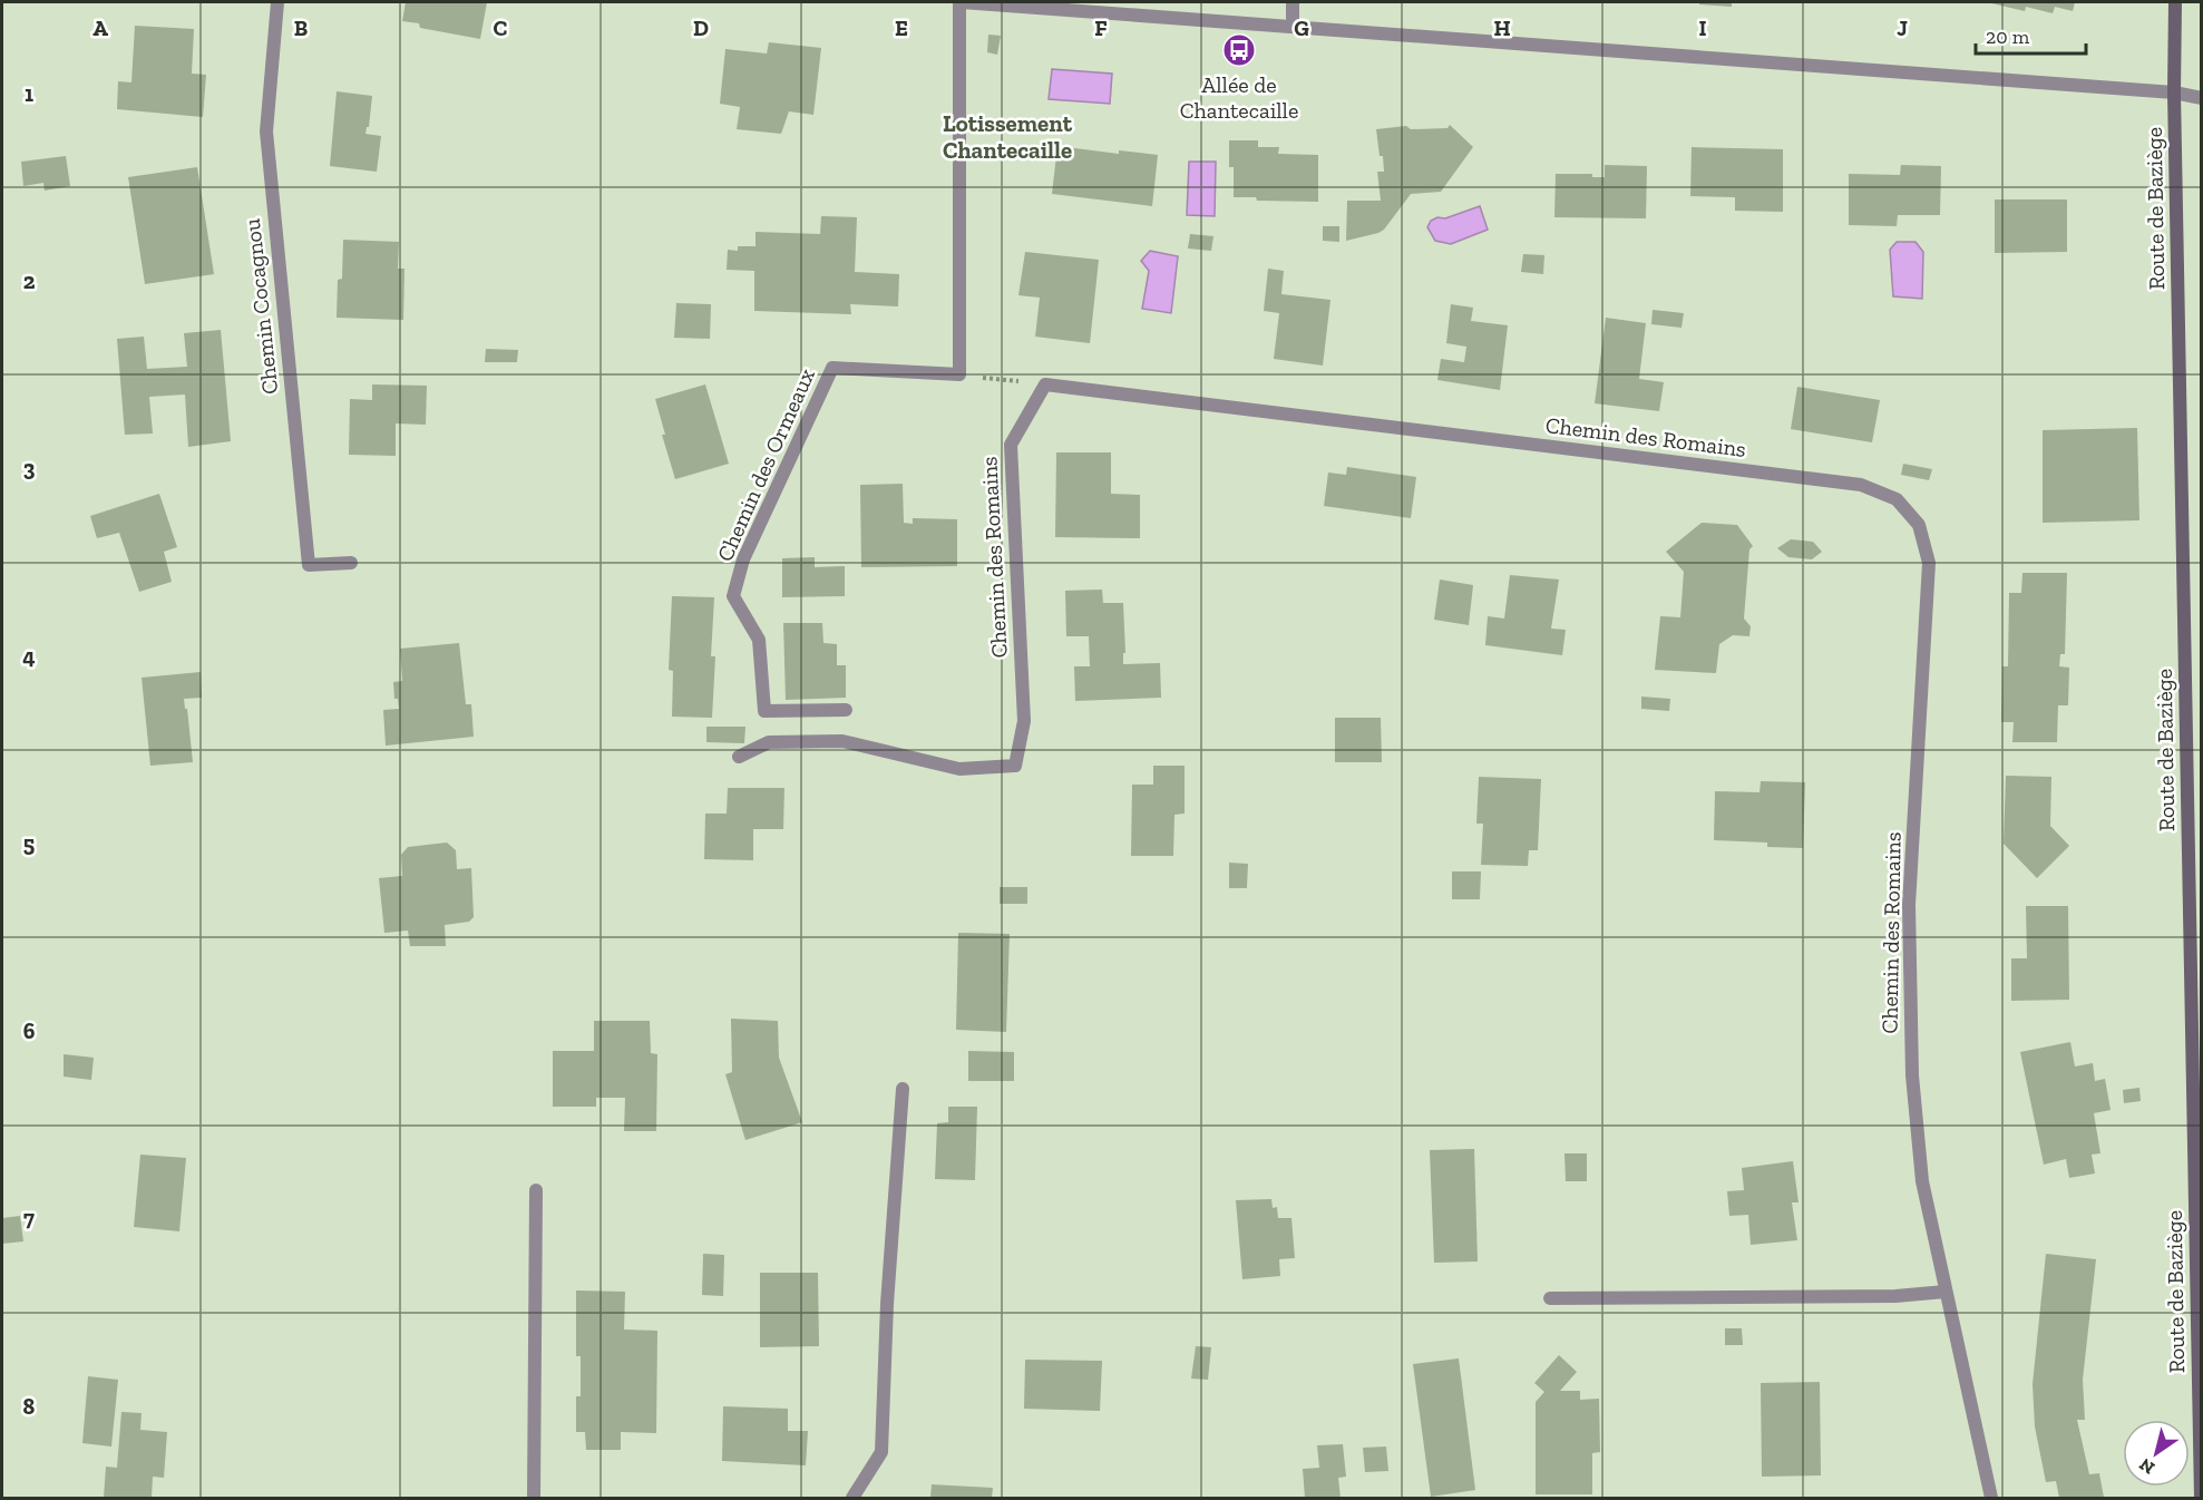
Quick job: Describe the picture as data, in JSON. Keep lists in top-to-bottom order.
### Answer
{
  "streets": {
    "main road": ["Route de Baziège"],
    "street": ["Chemin Cocagnou", "Chemin des Romains", "Chemin des Ormeaux"]
  },
  "districts": ["Lotissement Chantecaille"],
  "places": {
    "bus stop": ["Allée de Chantecaille"]
  },
  "scale_bar": "20 m",
  "north": "bottom left",
  "grid": {
    "columns": [
      "A",
      "B",
      "C",
      "D",
      "E",
      "F",
      "G",
      "H",
      "I",
      "J"
    ],
    "rows": [
      "1",
      "2",
      "3",
      "4",
      "5",
      "6",
      "7",
      "8"
    ]
  }
}
